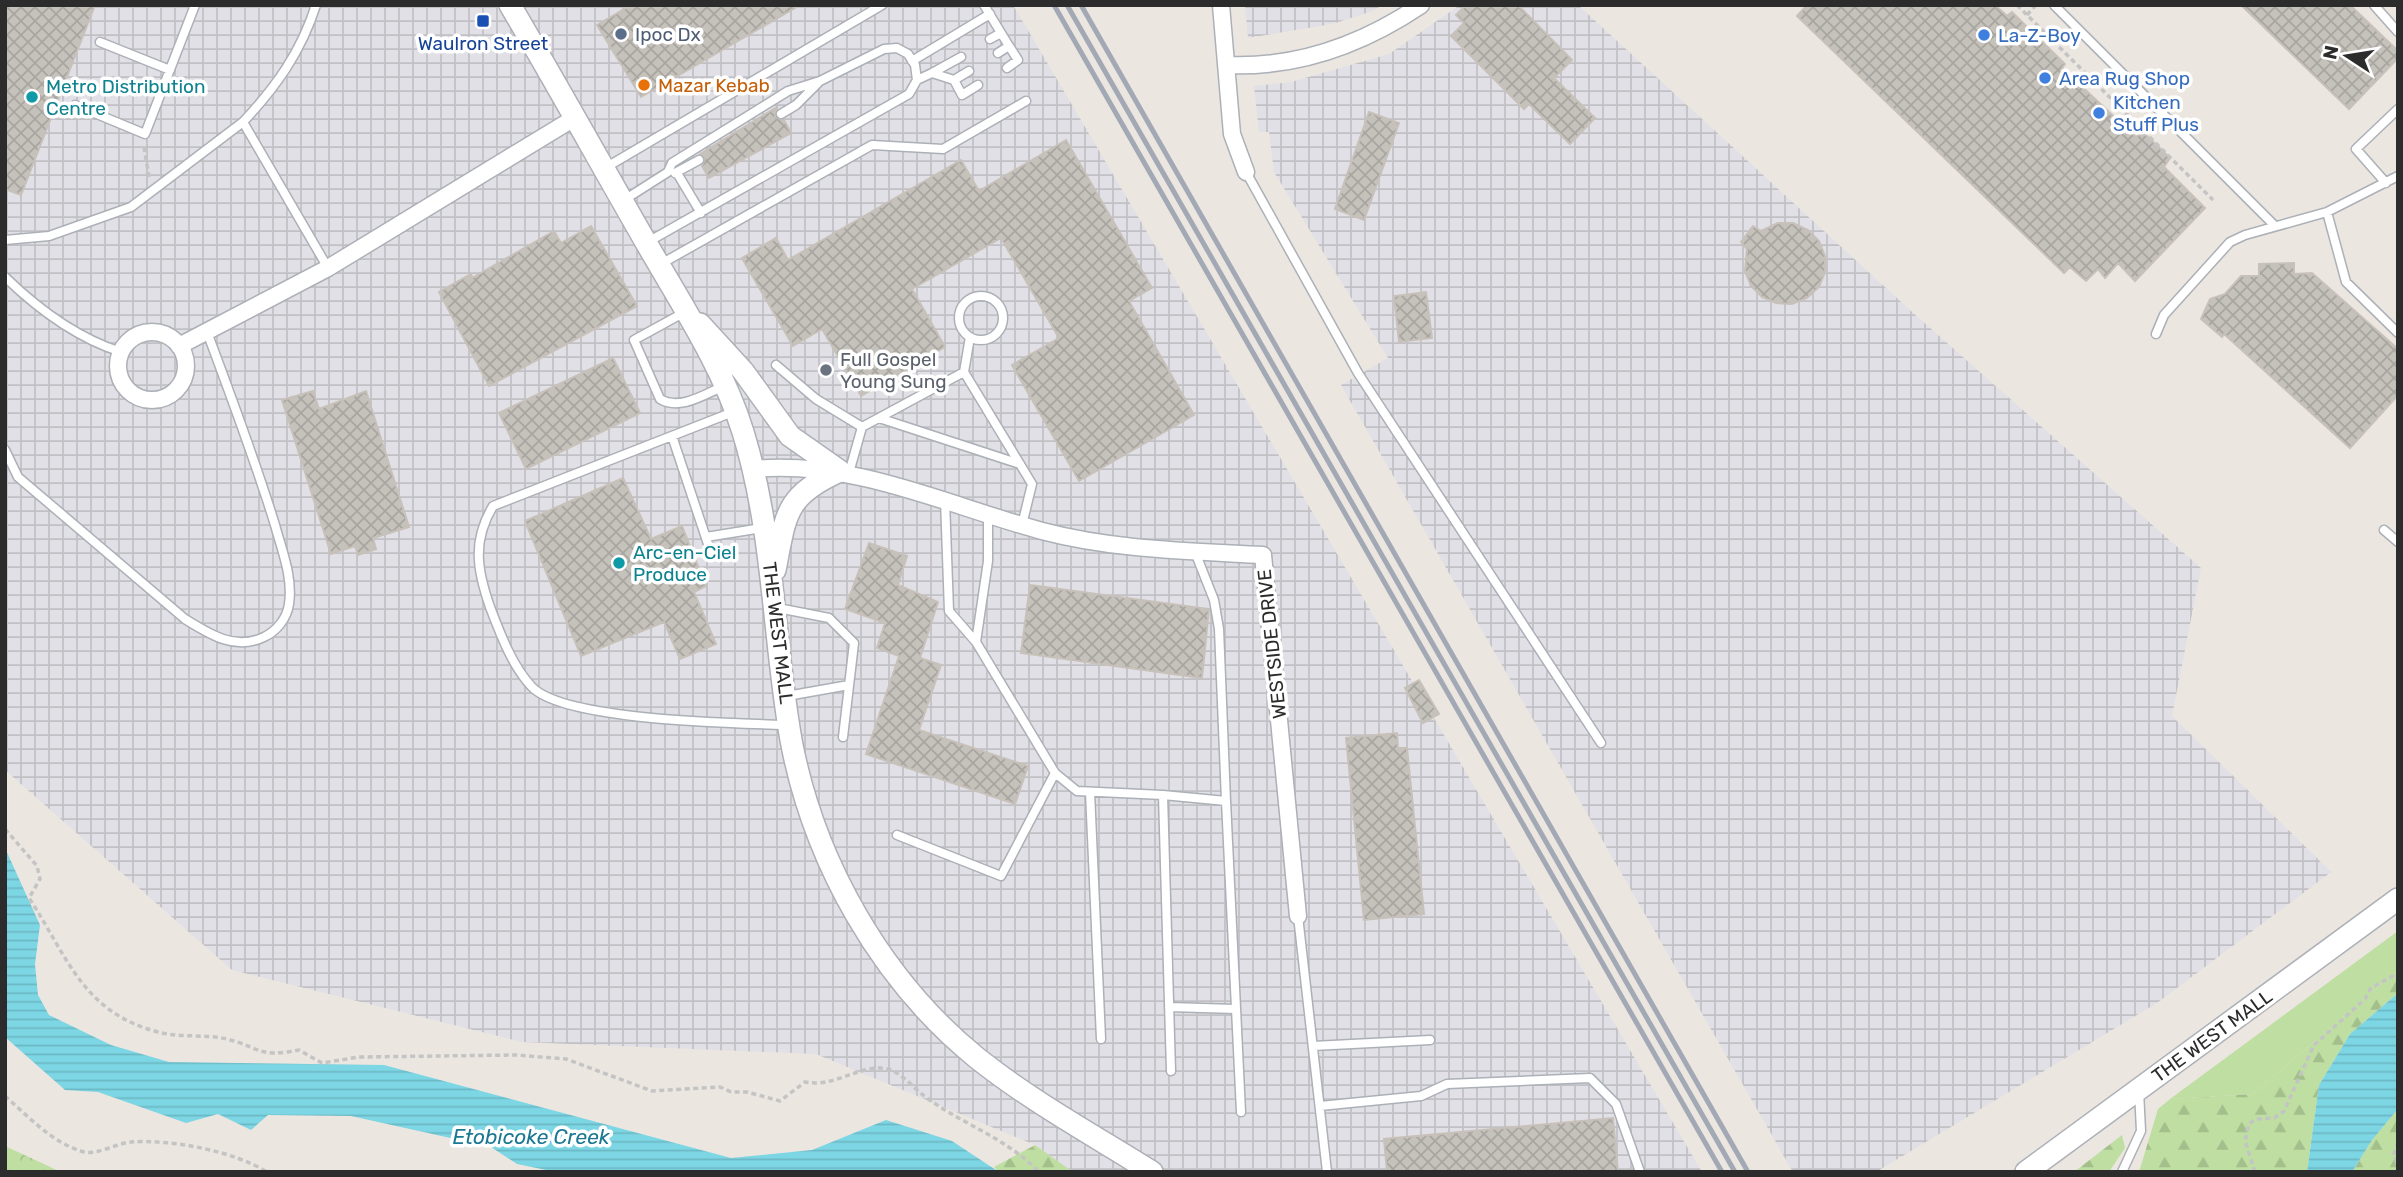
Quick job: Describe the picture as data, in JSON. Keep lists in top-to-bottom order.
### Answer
{
  "streets": {
    "main road": ["THE WEST MALL"],
    "street": ["WESTSIDE DRIVE"]
  },
  "crossings": [
    ["THE WEST MALL", "WESTSIDE DRIVE"]
  ],
  "water": ["Etobicoke Creek"],
  "places": {
    "transit": ["Waulron Street"],
    "other": [
      "Ipoc Dx",
      "La-Z-Boy",
      "Area Rug Shop",
      "Mazar Kebab",
      "Metro Distribution Centre",
      "Kitchen Stuff Plus",
      "Full Gospel Young Sung",
      "Arc-en-Ciel Produce"
    ]
  },
  "north": "left"
}
